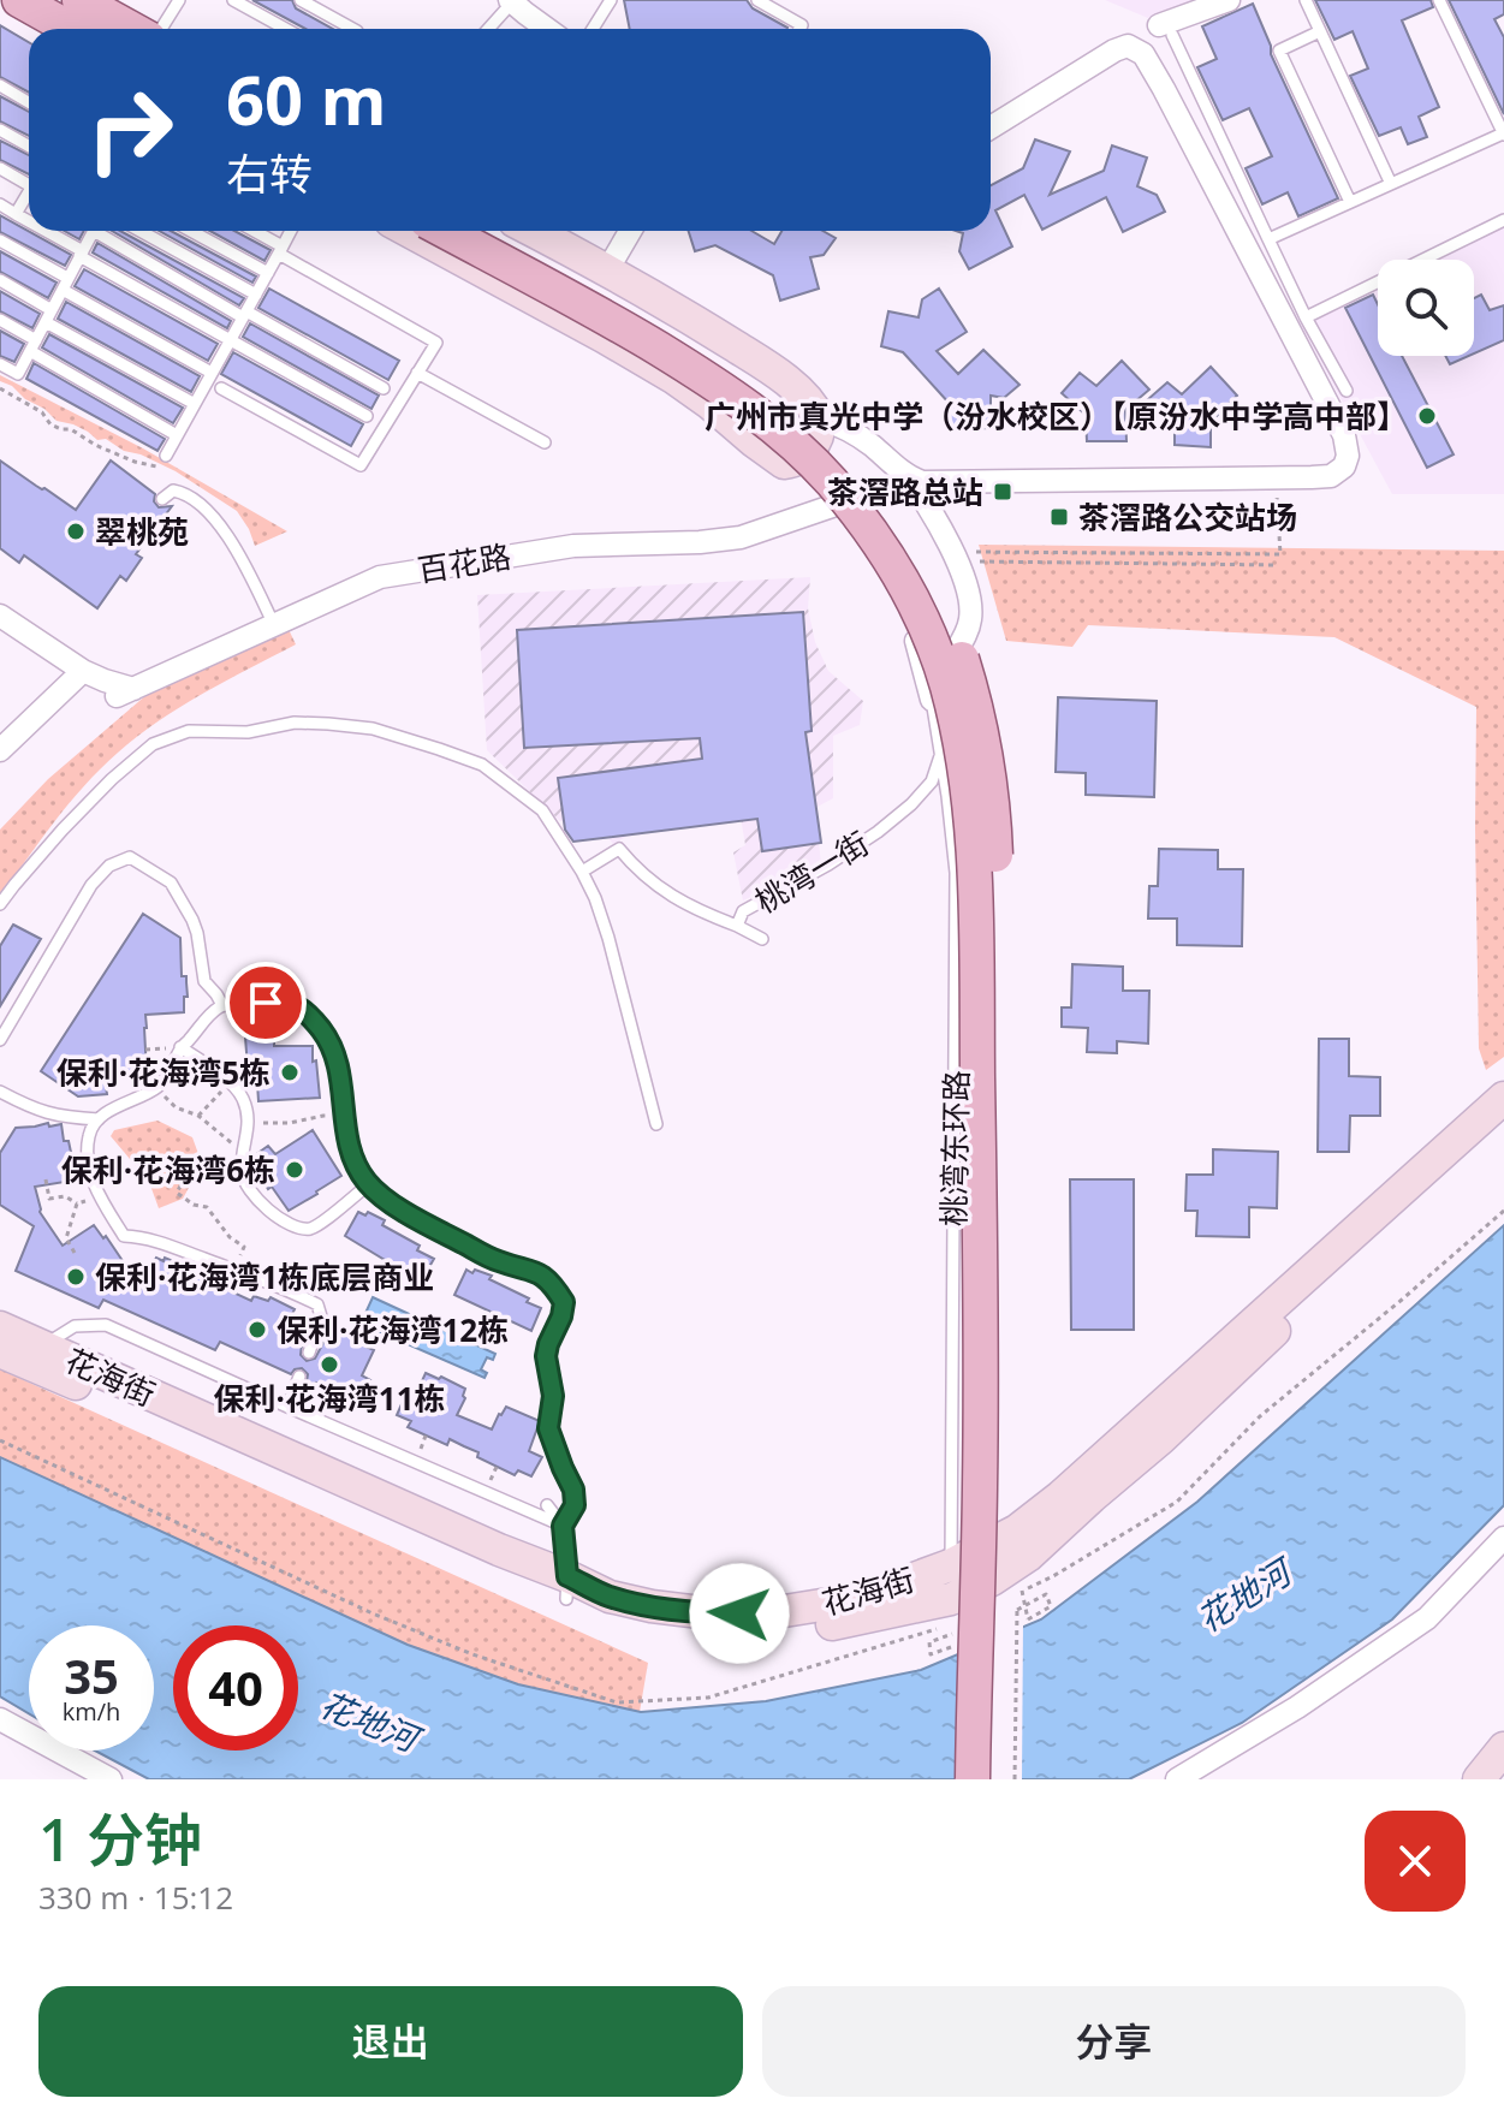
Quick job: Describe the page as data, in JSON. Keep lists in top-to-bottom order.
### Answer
{
  "streets": {
    "street": ["百花路", "花海街"],
    "lane": ["桃湾一街", "桃湾东环路"]
  },
  "crossings": [
    ["桃湾一街", "桃湾东环路"],
    ["桃湾东环路", "花海街"]
  ],
  "water": ["花地河"],
  "places": {
    "other": [
      "广州市真光中学（汾水校区）【原汾水中学高中部】",
      "翠桃苑",
      "保利·花海湾5栋",
      "保利·花海湾6栋",
      "保利·花海湾1栋底层商业",
      "保利·花海湾12栋",
      "保利·花海湾11栋"
    ],
    "transit": ["茶滘路总站", "茶滘路公交站场"]
  },
  "page": {
    "turn": ["60 m", "右转"],
    "speed": "35 km/h",
    "limit": "40",
    "heading": ["1 分钟", "330 m · 15:12"],
    "buttons": ["退出", "分享"]
  }
}
